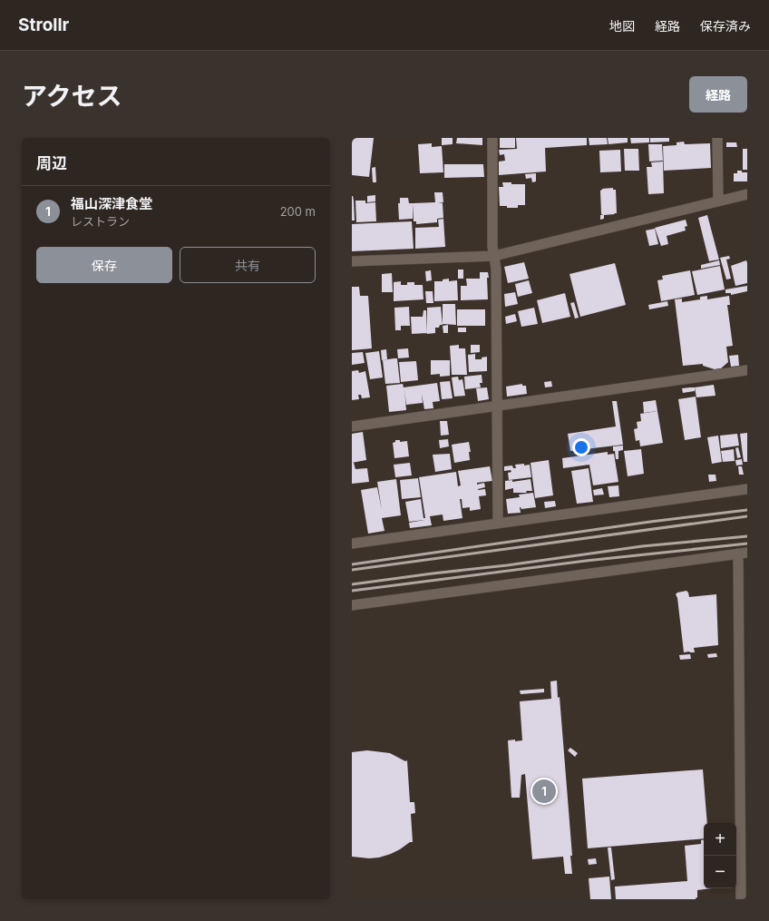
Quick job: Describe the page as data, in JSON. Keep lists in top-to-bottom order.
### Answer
{
  "page": {
    "header": "Strollr",
    "nav": ["地図", "経路", "保存済み"],
    "title": "アクセス",
    "buttons": [
      "経路",
      ["保存", "共有"]
    ],
    "heading": "周辺",
    "list": [
      {
        "mark": "1",
        "name": "福山深津食堂",
        "note": "レストラン",
        "value": "200 m"
      }
    ],
    "pins": "1",
    "map_buttons": ["+", "−"]
  }
}
